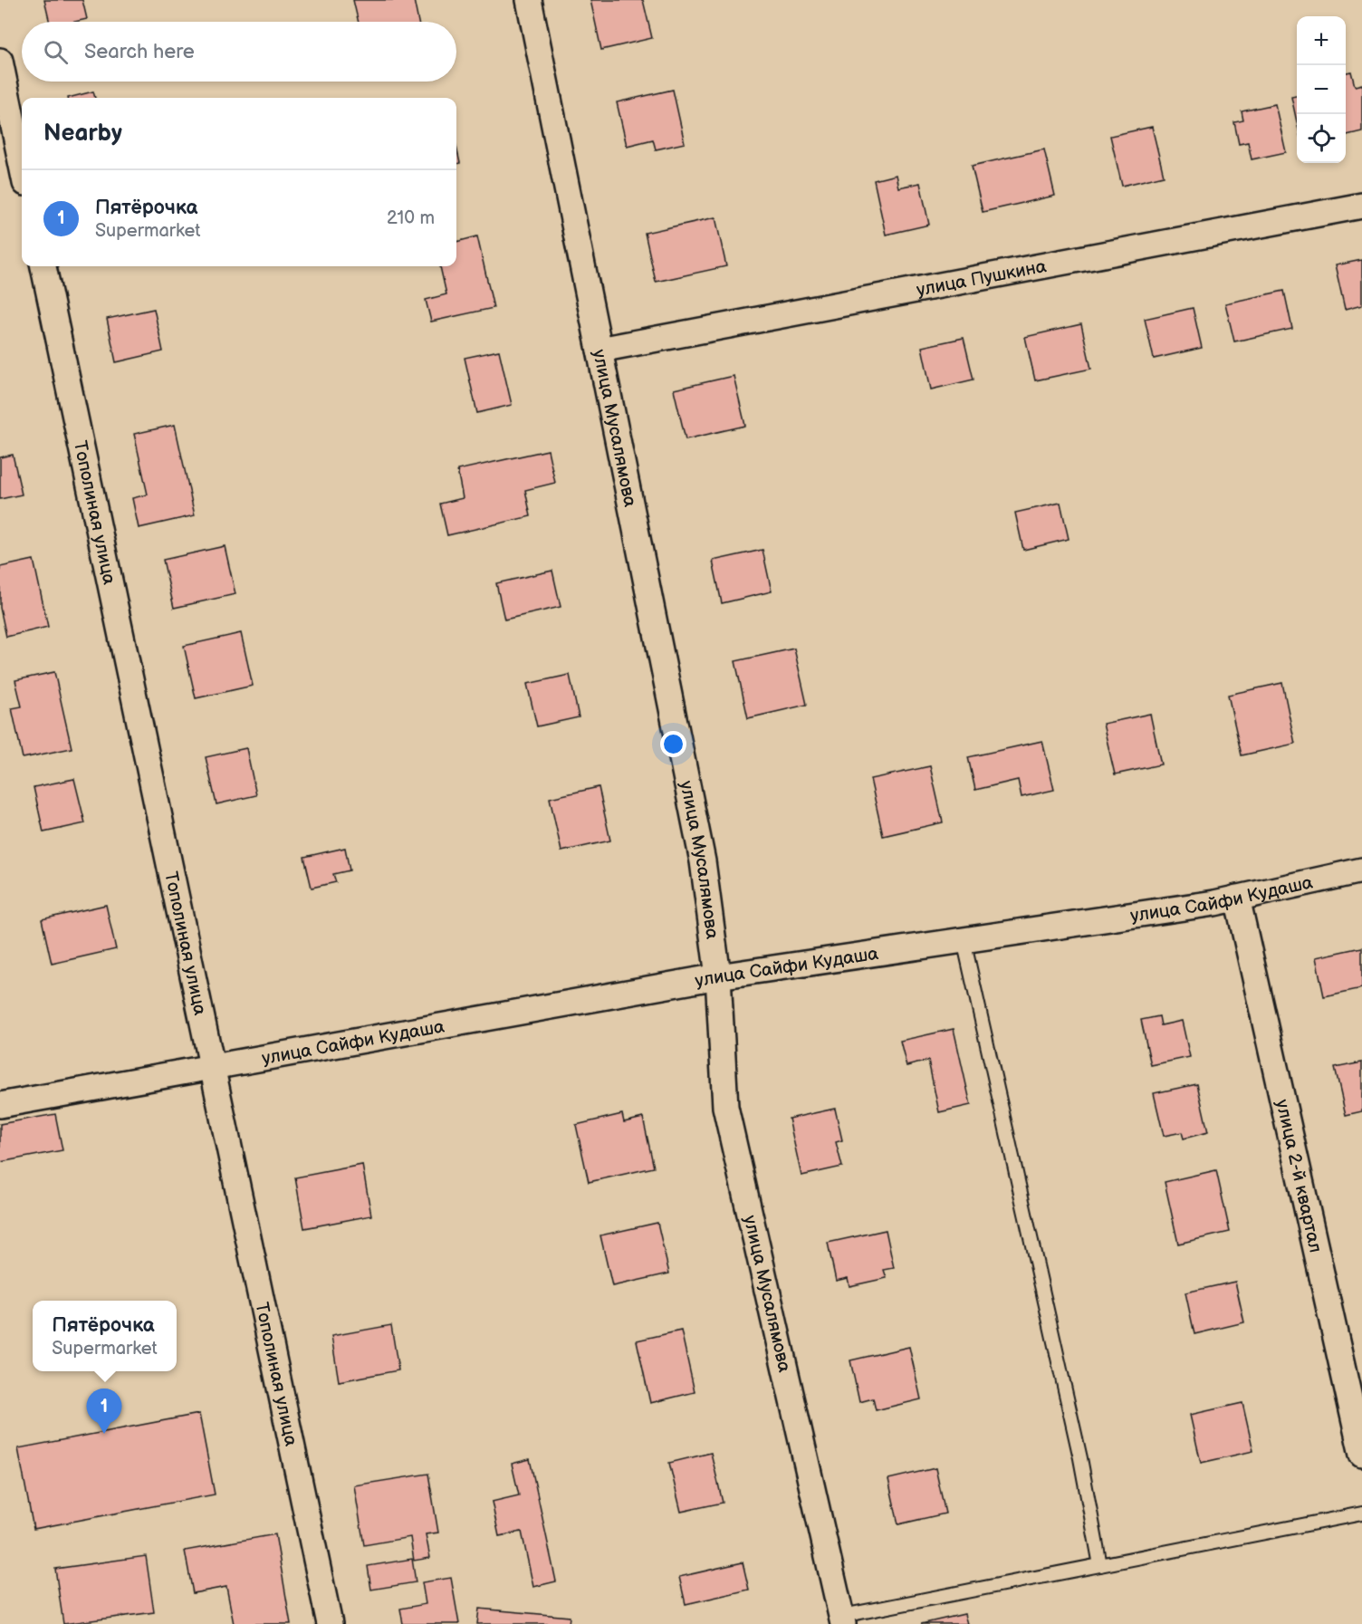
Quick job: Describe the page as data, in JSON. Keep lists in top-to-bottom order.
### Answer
{
  "streets": {
    "street": [
      "улица Пушкина",
      "улица Мусалямова",
      "Тополиная улица",
      "улица Сайфи Кудаша",
      "улица 2-й квартал"
    ]
  },
  "crossings": [
    ["улица Пушкина", "улица Мусалямова"],
    ["улица Мусалямова", "улица Сайфи Кудаша"],
    ["Тополиная улица", "улица Сайфи Кудаша"],
    ["улица Сайфи Кудаша", "улица 2-й квартал"]
  ],
  "page": {
    "map_buttons": ["+", "−"],
    "search": "Search here",
    "heading": "Nearby",
    "list": [
      {
        "mark": "1",
        "name": "Пятёрочка",
        "note": "Supermarket",
        "value": "210 m"
      }
    ],
    "popup": ["Пятёрочка", "Supermarket"],
    "pins": "1"
  }
}
